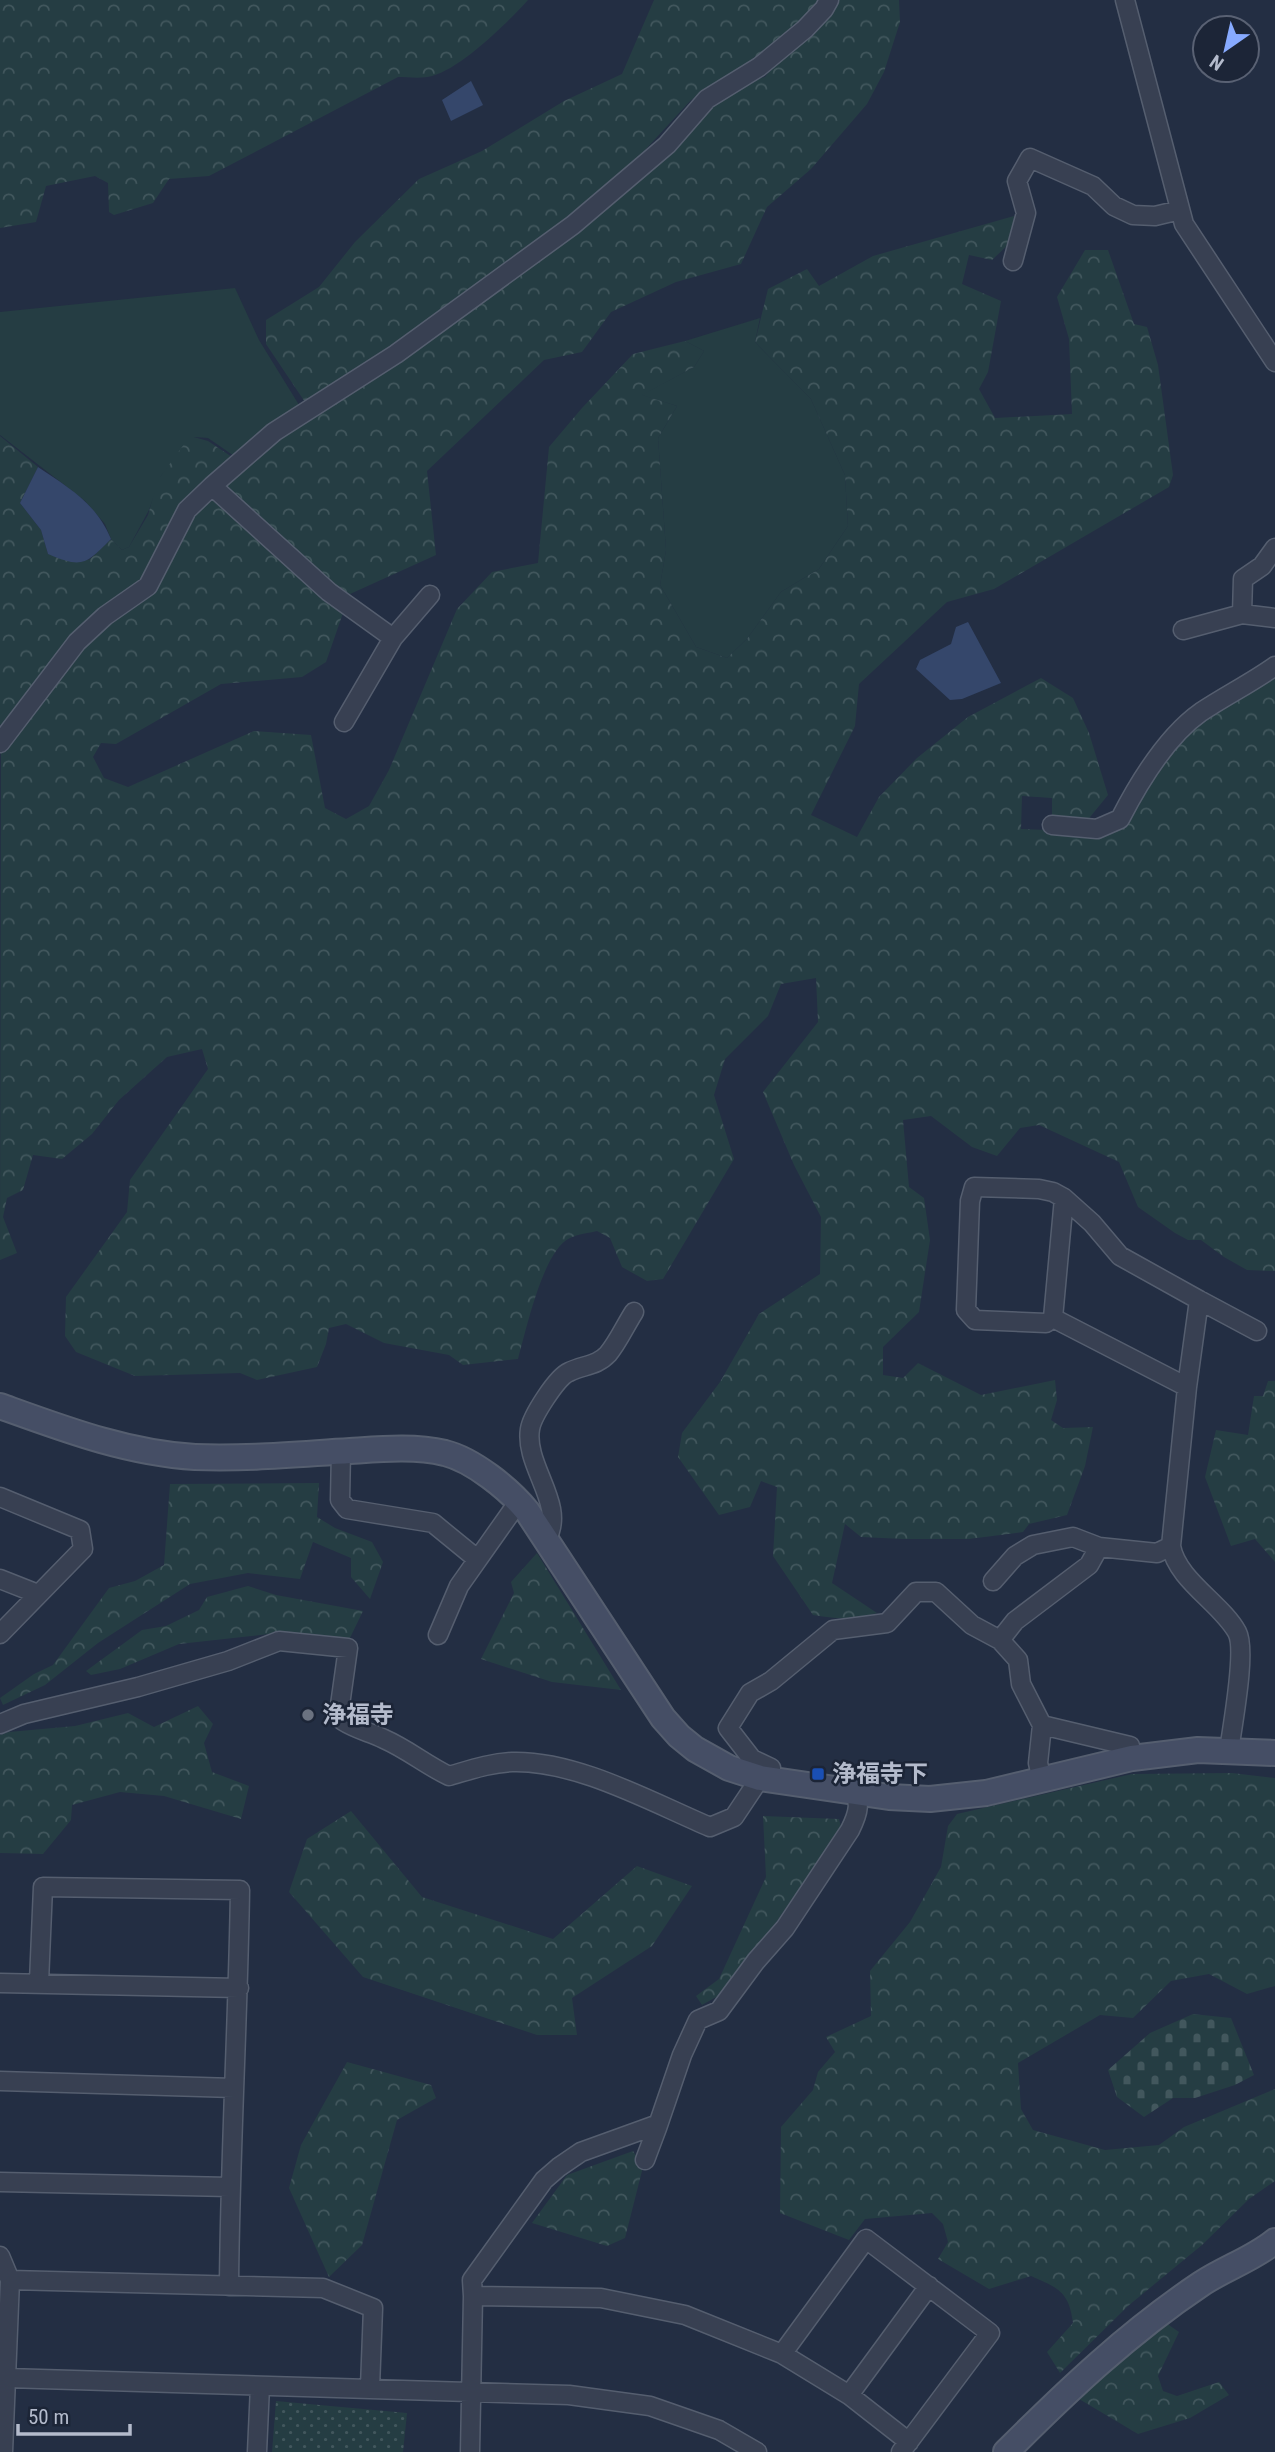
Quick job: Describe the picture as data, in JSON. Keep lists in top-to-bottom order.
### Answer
{
  "places": {
    "other": ["浄福寺"],
    "transit": ["浄福寺下"]
  },
  "scale_bar": "50 m",
  "north": "bottom left"
}
